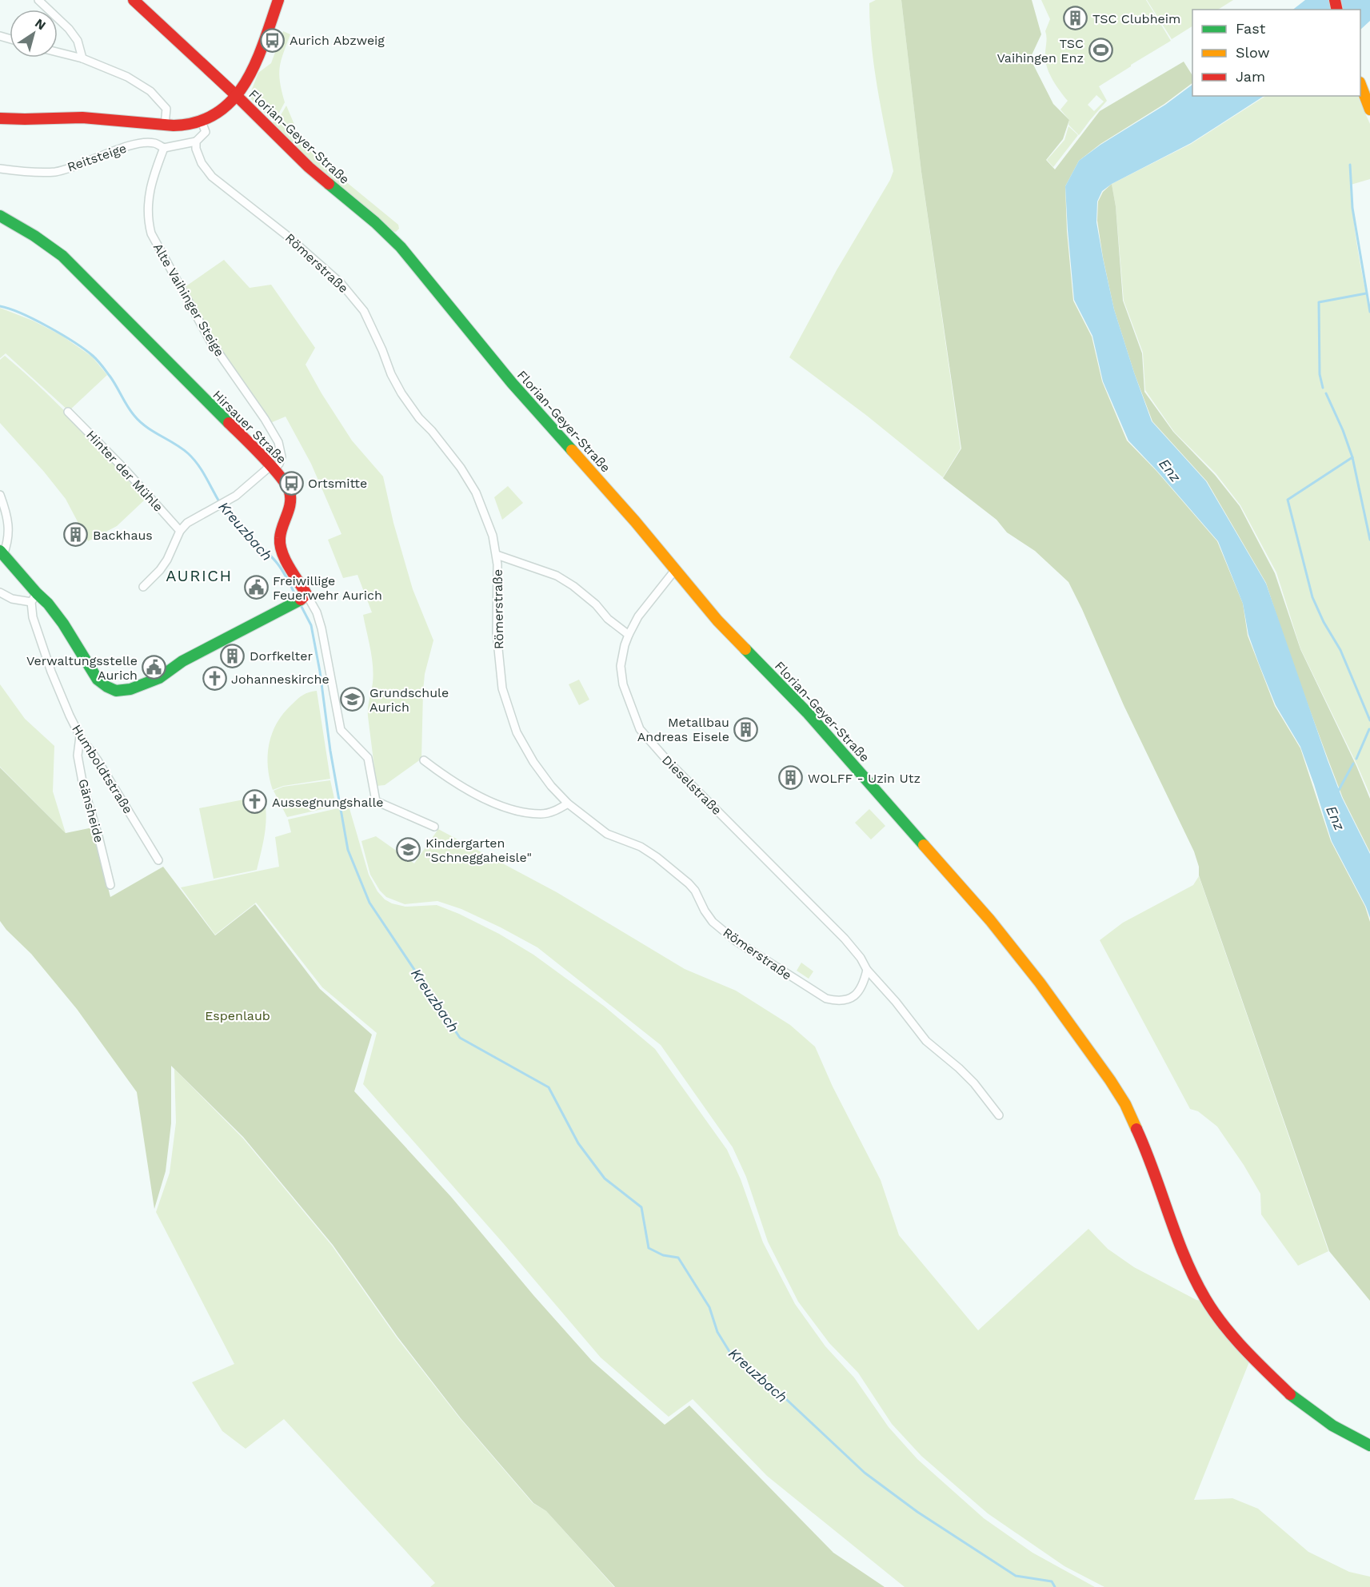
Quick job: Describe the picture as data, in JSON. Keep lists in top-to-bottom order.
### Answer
{
  "streets": {
    "street": [
      "Florian-Geyer-Straße",
      "Reitsteige",
      "Römerstraße",
      "Alte Vaihinger Steige",
      "Hirsauer Straße",
      "Hinter der Mühle",
      "Humboldtstraße",
      "Dieselstraße",
      "Gänsheide"
    ]
  },
  "crossings": [
    ["Florian-Geyer-Straße", "Dieselstraße"],
    ["Reitsteige", "Alte Vaihinger Steige"],
    ["Römerstraße", "Dieselstraße"],
    ["Alte Vaihinger Steige", "Hirsauer Straße"],
    ["Humboldtstraße", "Gänsheide"]
  ],
  "districts": ["AURICH"],
  "water": ["Enz", "Kreuzbach"],
  "parks": ["Espenlaub"],
  "places": {
    "building": [
      "TSC Clubheim",
      "Backhaus",
      "Dorfkelter",
      "Metallbau Andreas Eisele",
      "WOLFF - Uzin Utz"
    ],
    "bus stop": ["Aurich Abzweig", "Ortsmitte"],
    "sports": ["TSC Vaihingen Enz"],
    "public building": ["Freiwillige Feuerwehr Aurich", "Verwaltungsstelle Aurich"],
    "church": ["Johanneskirche", "Aussegnungshalle"],
    "school or university": ["Grundschule Aurich", "Kindergarten \"Schneggaheisle\""]
  },
  "legend": ["Fast", "Slow", "Jam"],
  "north": "top right"
}
